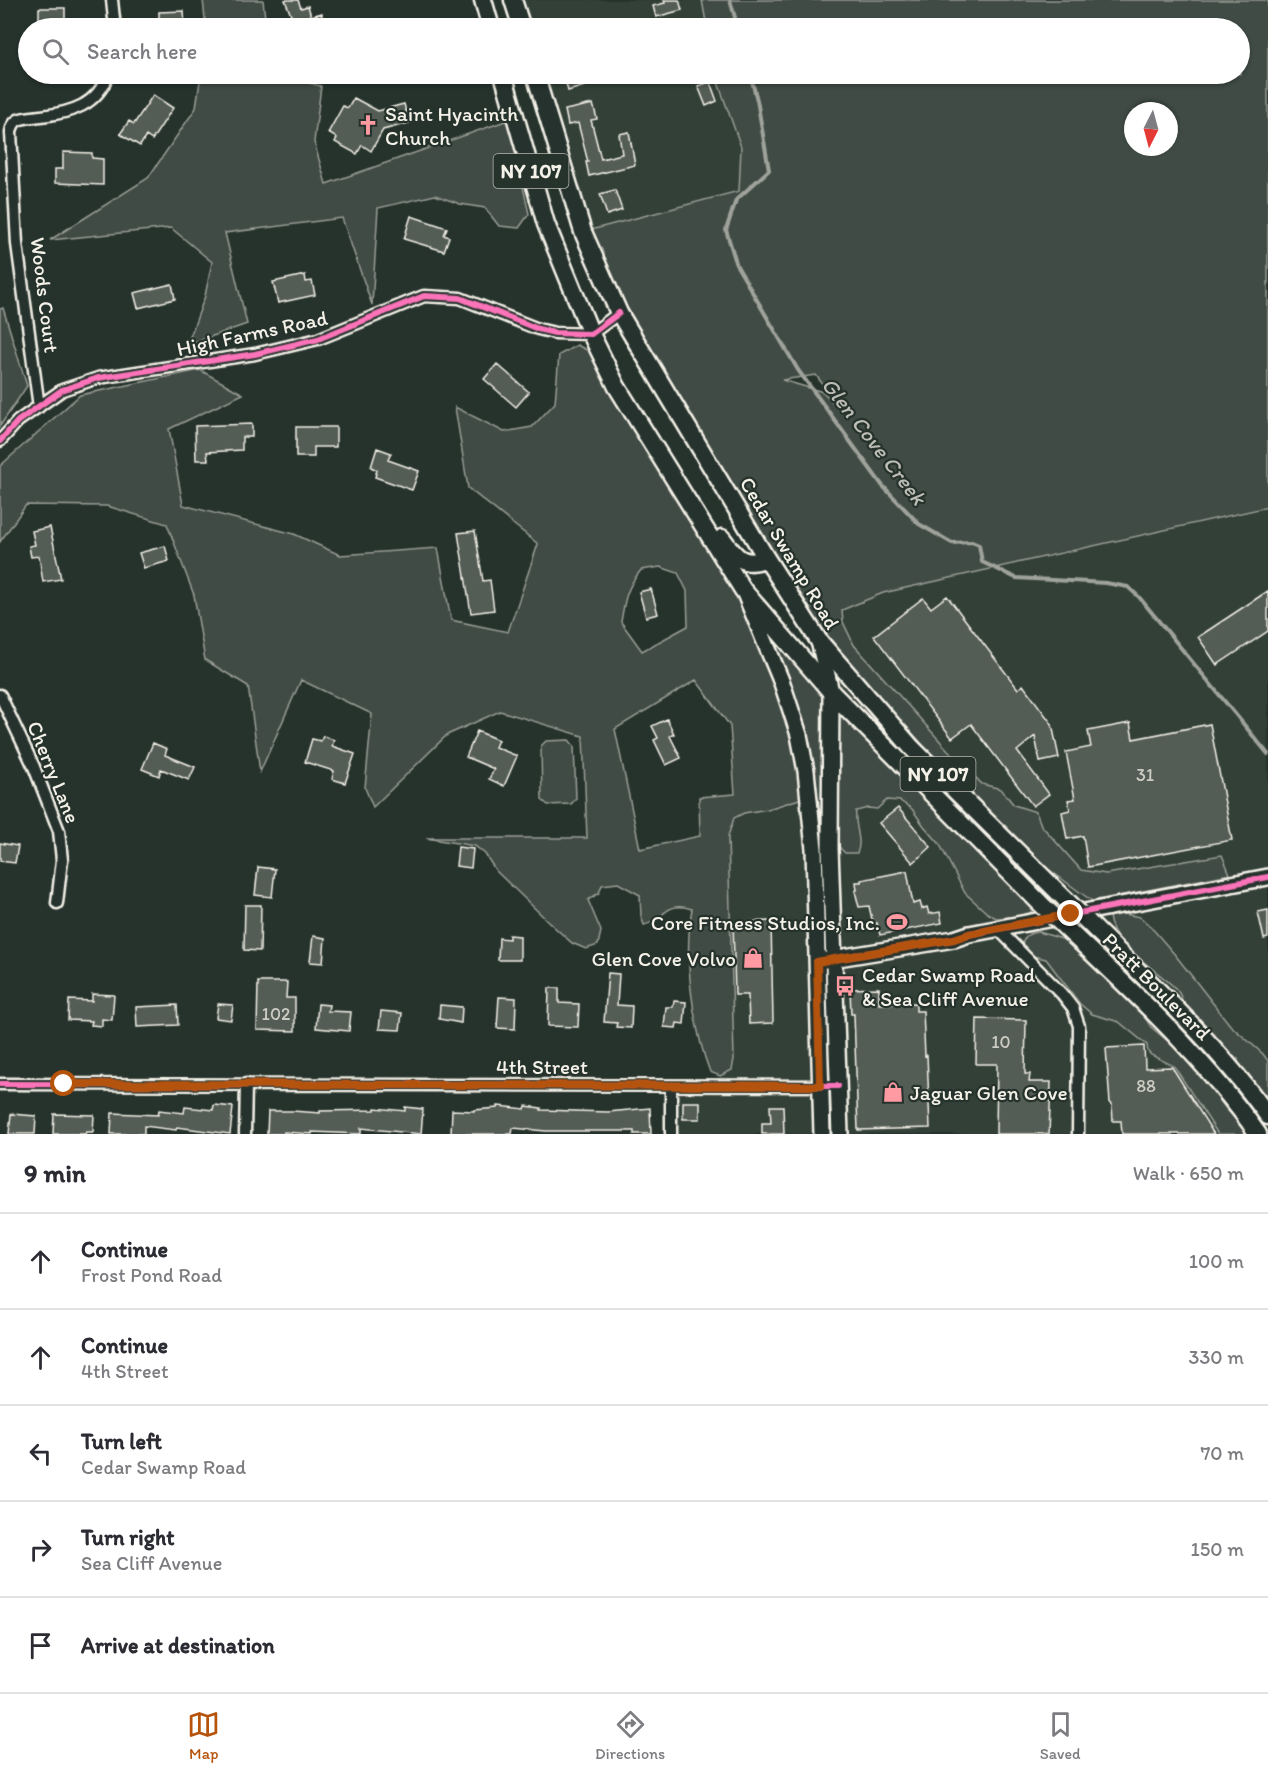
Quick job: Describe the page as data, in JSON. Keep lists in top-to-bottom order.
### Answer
{
  "streets": {
    "main road": ["NY 107", "Cedar Swamp Road", "Pratt Boulevard"],
    "street": [
      "Woods Court",
      "High Farms Road",
      "Cherry Lane",
      "4th Street"
    ]
  },
  "crossings": [
    ["NY 107", "High Farms Road"],
    ["NY 107", "Pratt Boulevard"],
    ["Woods Court", "High Farms Road"],
    ["Cedar Swamp Road", "Pratt Boulevard"],
    ["Cedar Swamp Road", "4th Street"]
  ],
  "water": ["Glen Cove Creek"],
  "places": {
    "church": ["Saint Hyacinth Church"],
    "sports": ["Core Fitness Studios, Inc."],
    "shop": ["Glen Cove Volvo", "Jaguar Glen Cove"],
    "bus stop": ["Cedar Swamp Road & Sea Cliff Avenue"]
  },
  "house_numbers": [
    "31",
    "102",
    "10",
    "88"
  ],
  "north": "bottom",
  "page": {
    "search": "Search here",
    "heading": ["9 min", "Walk · 650 m"],
    "list": [
      ["Continue", "Frost Pond Road", "100 m"],
      ["Continue", "4th Street", "330 m"],
      ["Turn left", "Cedar Swamp Road", "70 m"],
      ["Turn right", "Sea Cliff Avenue", "150 m"],
      "Arrive at destination"
    ],
    "nav": ["Map", "Directions", "Saved"]
  }
}
